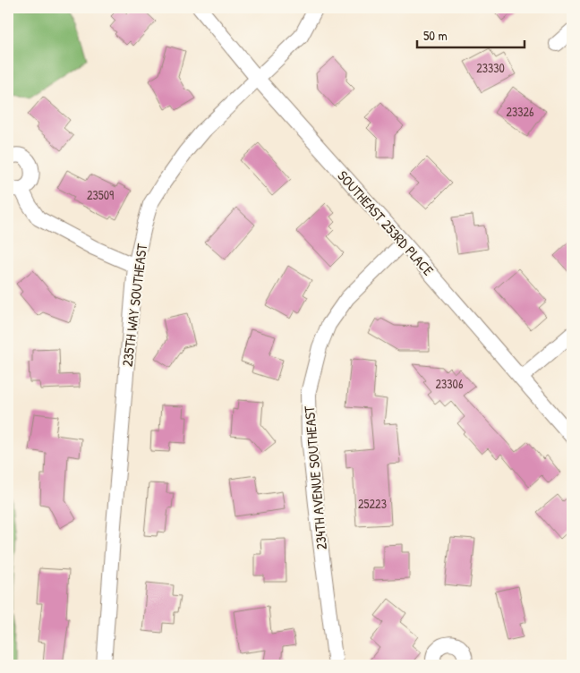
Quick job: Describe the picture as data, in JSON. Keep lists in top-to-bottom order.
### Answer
{
  "streets": {
    "street": ["SOUTHEAST 253RD PLACE", "235TH WAY SOUTHEAST", "234TH AVENUE SOUTHEAST"]
  },
  "crossings": [
    ["SOUTHEAST 253RD PLACE", "235TH WAY SOUTHEAST"],
    ["SOUTHEAST 253RD PLACE", "234TH AVENUE SOUTHEAST"]
  ],
  "house_numbers": [
    "23330",
    "23326",
    "23509",
    "23306",
    "25223"
  ],
  "scale_bar": "50 m"
}
